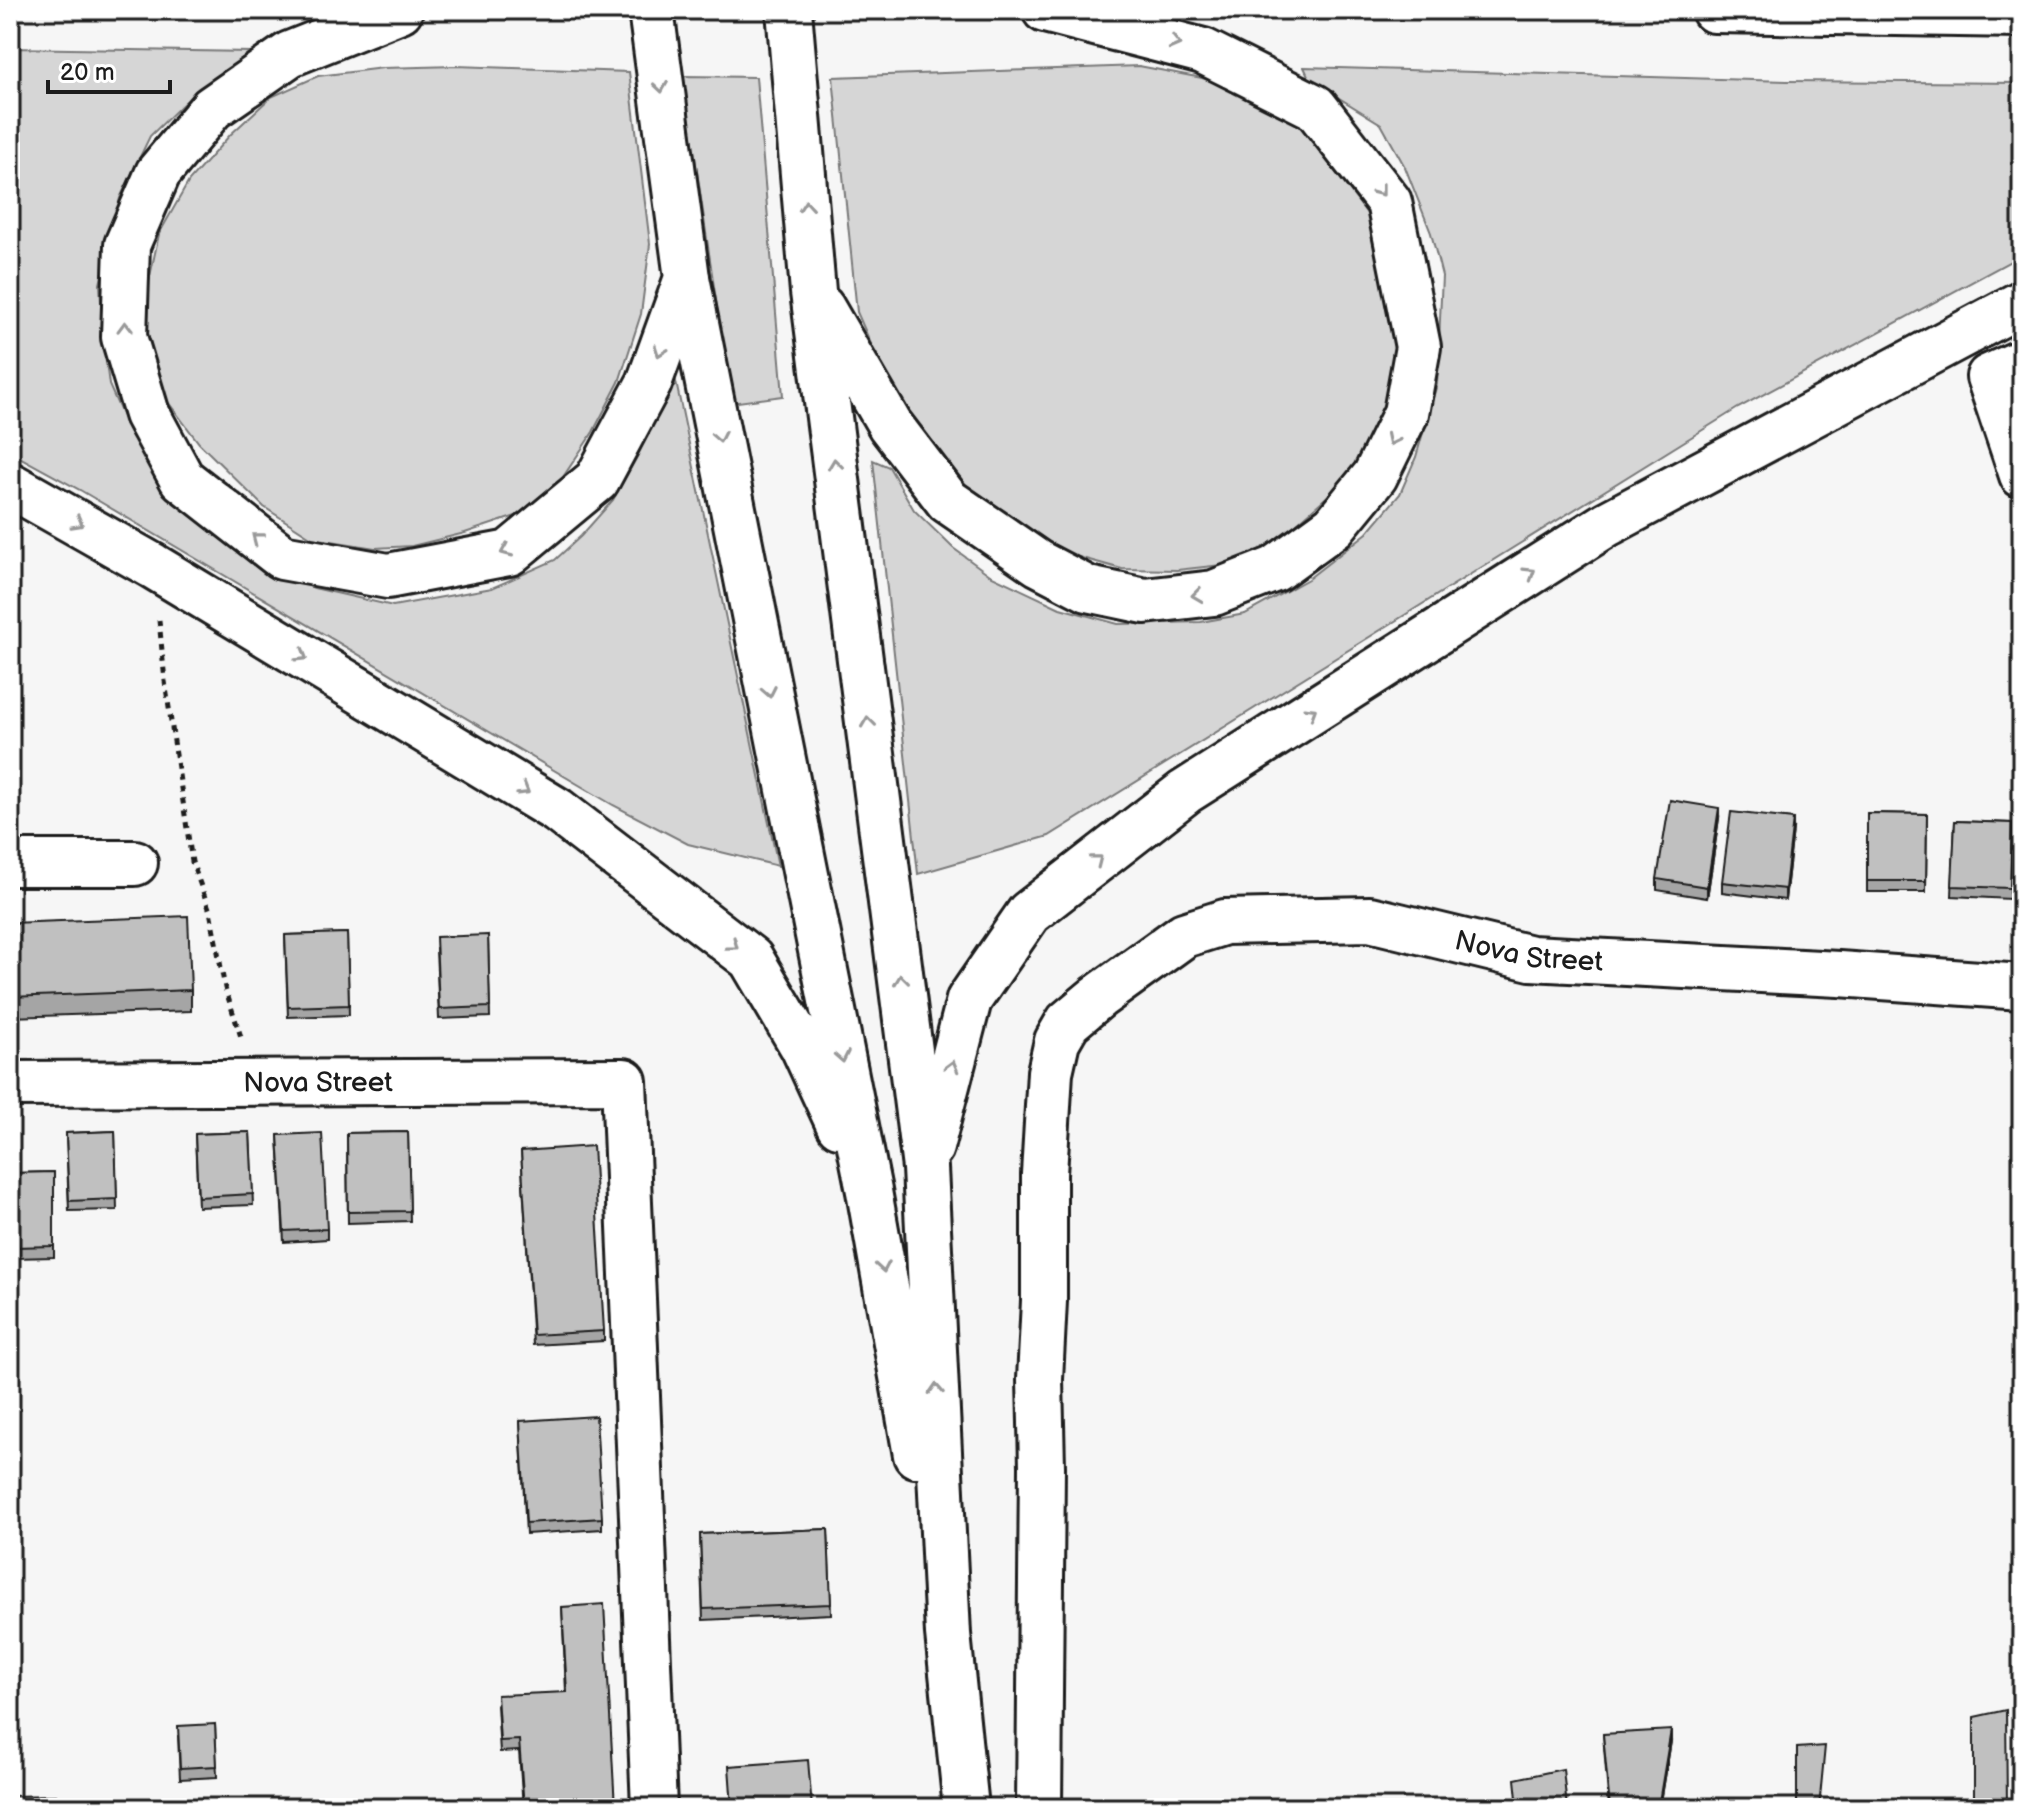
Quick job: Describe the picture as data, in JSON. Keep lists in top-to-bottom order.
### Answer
{
  "streets": {
    "main road": ["Nova Street"]
  },
  "scale_bar": "20 m"
}
